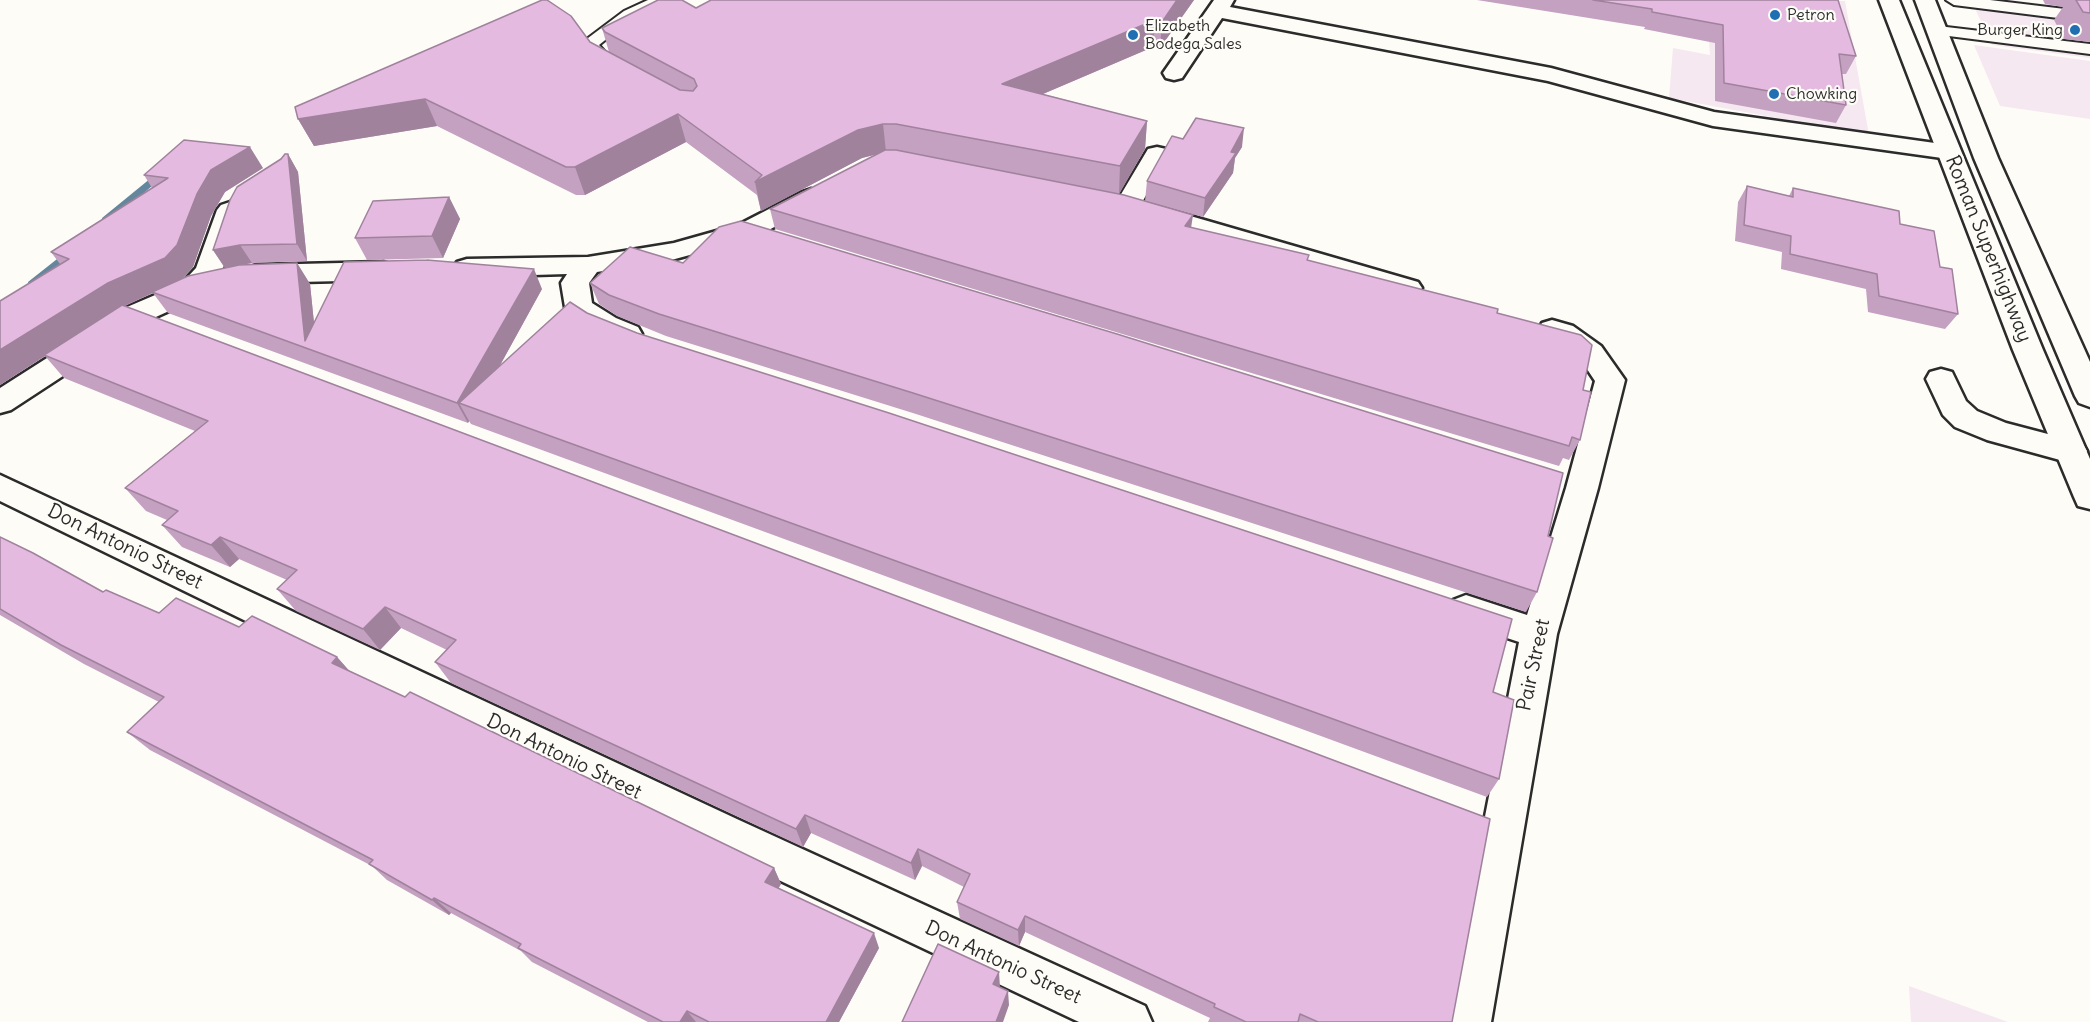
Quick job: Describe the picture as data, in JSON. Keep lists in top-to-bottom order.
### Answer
{
  "streets": {
    "street": ["Roman Superhighway", "Don Antonio Street", "Pair Street"]
  },
  "places": [
    "Petron",
    "Burger King",
    "Elizabeth Bodega Sales",
    "Chowking"
  ]
}
